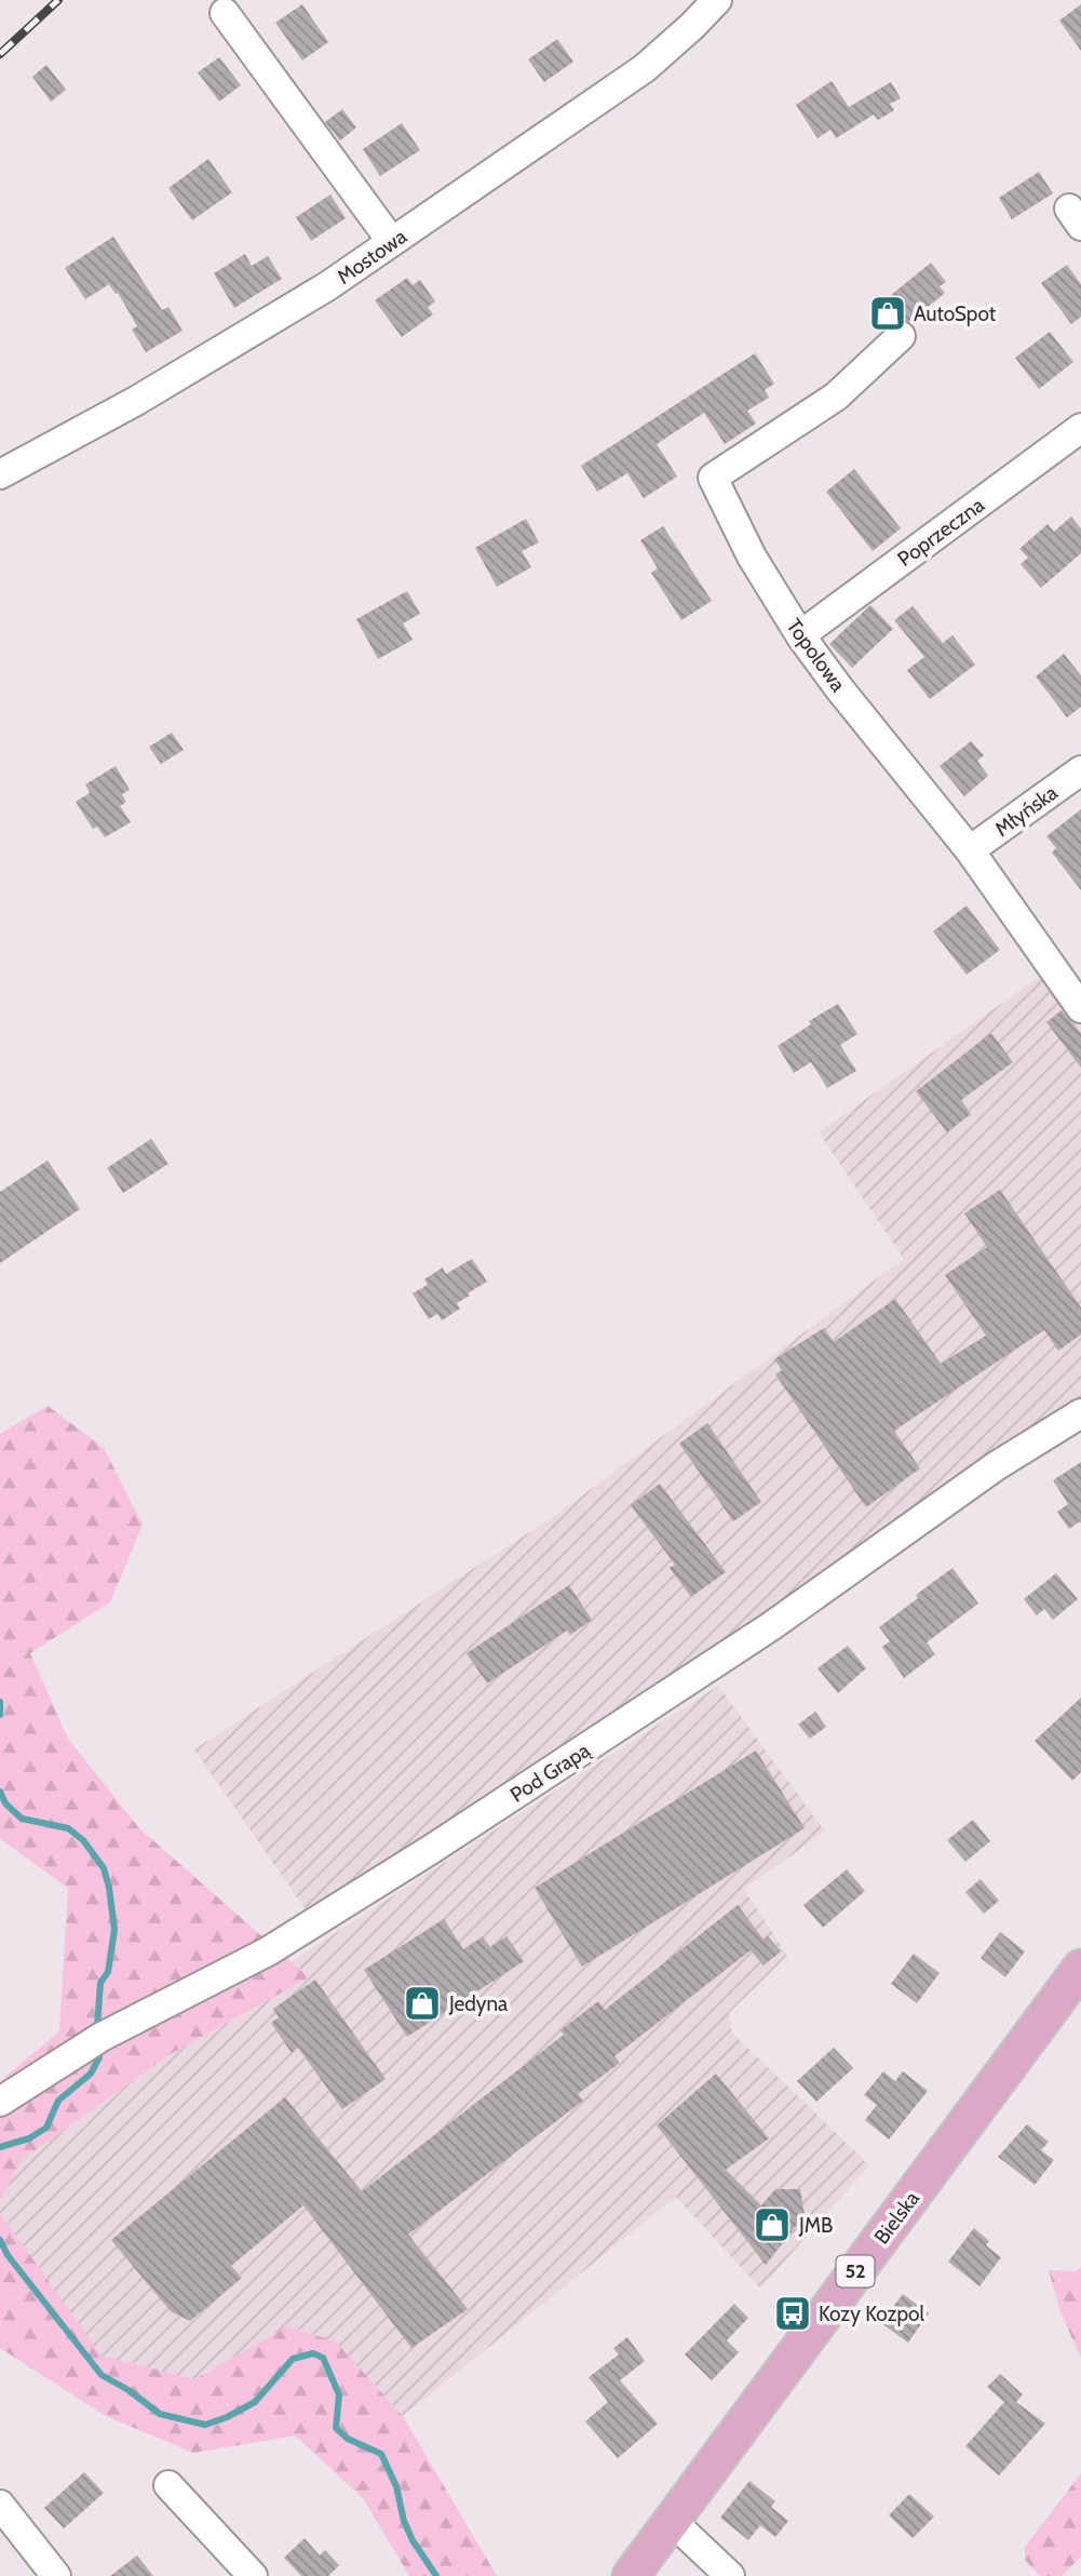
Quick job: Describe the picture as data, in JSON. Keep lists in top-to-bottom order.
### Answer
{
  "streets": {
    "main road": ["Bielska", "52"],
    "street": [
      "Mostowa",
      "Poprzeczna",
      "Topolowa",
      "Młyńska",
      "Pod Grapą"
    ]
  },
  "crossings": [
    ["Poprzeczna", "Topolowa"],
    ["Topolowa", "Młyńska"]
  ],
  "places": {
    "shop": ["AutoSpot", "Jedyna", "JMB"],
    "bus stop": ["Kozy Kozpol"]
  }
}
